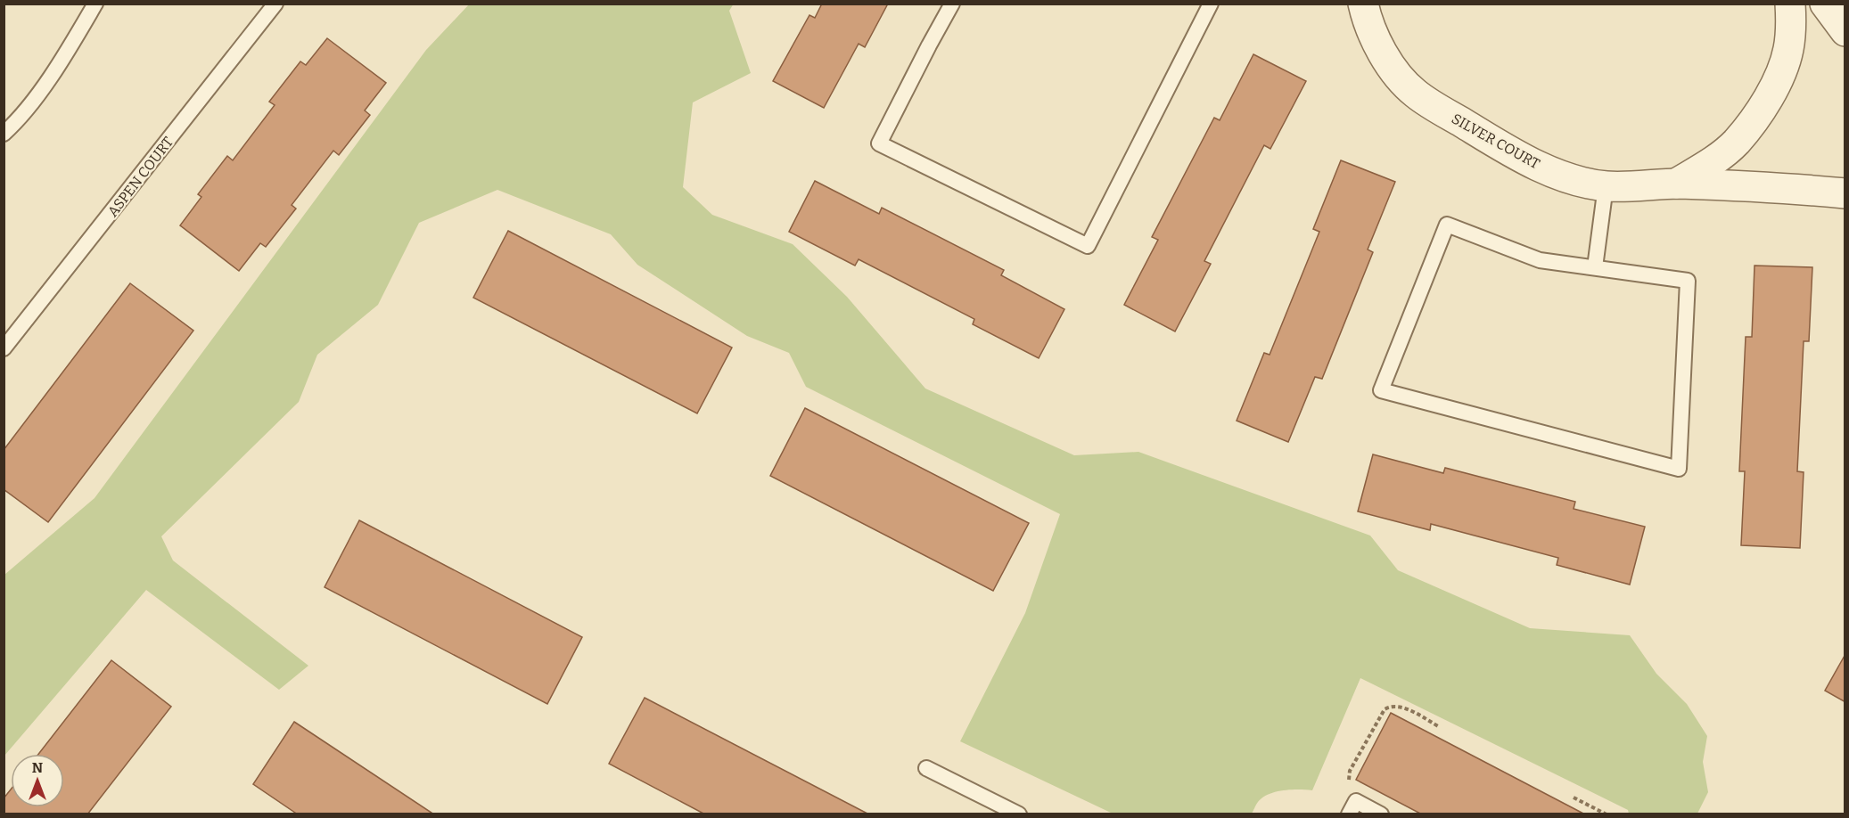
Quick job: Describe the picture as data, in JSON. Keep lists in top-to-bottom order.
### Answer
{
  "streets": {
    "street": ["SILVER COURT"],
    "lane": ["ASPEN COURT"]
  },
  "north": "top"
}
